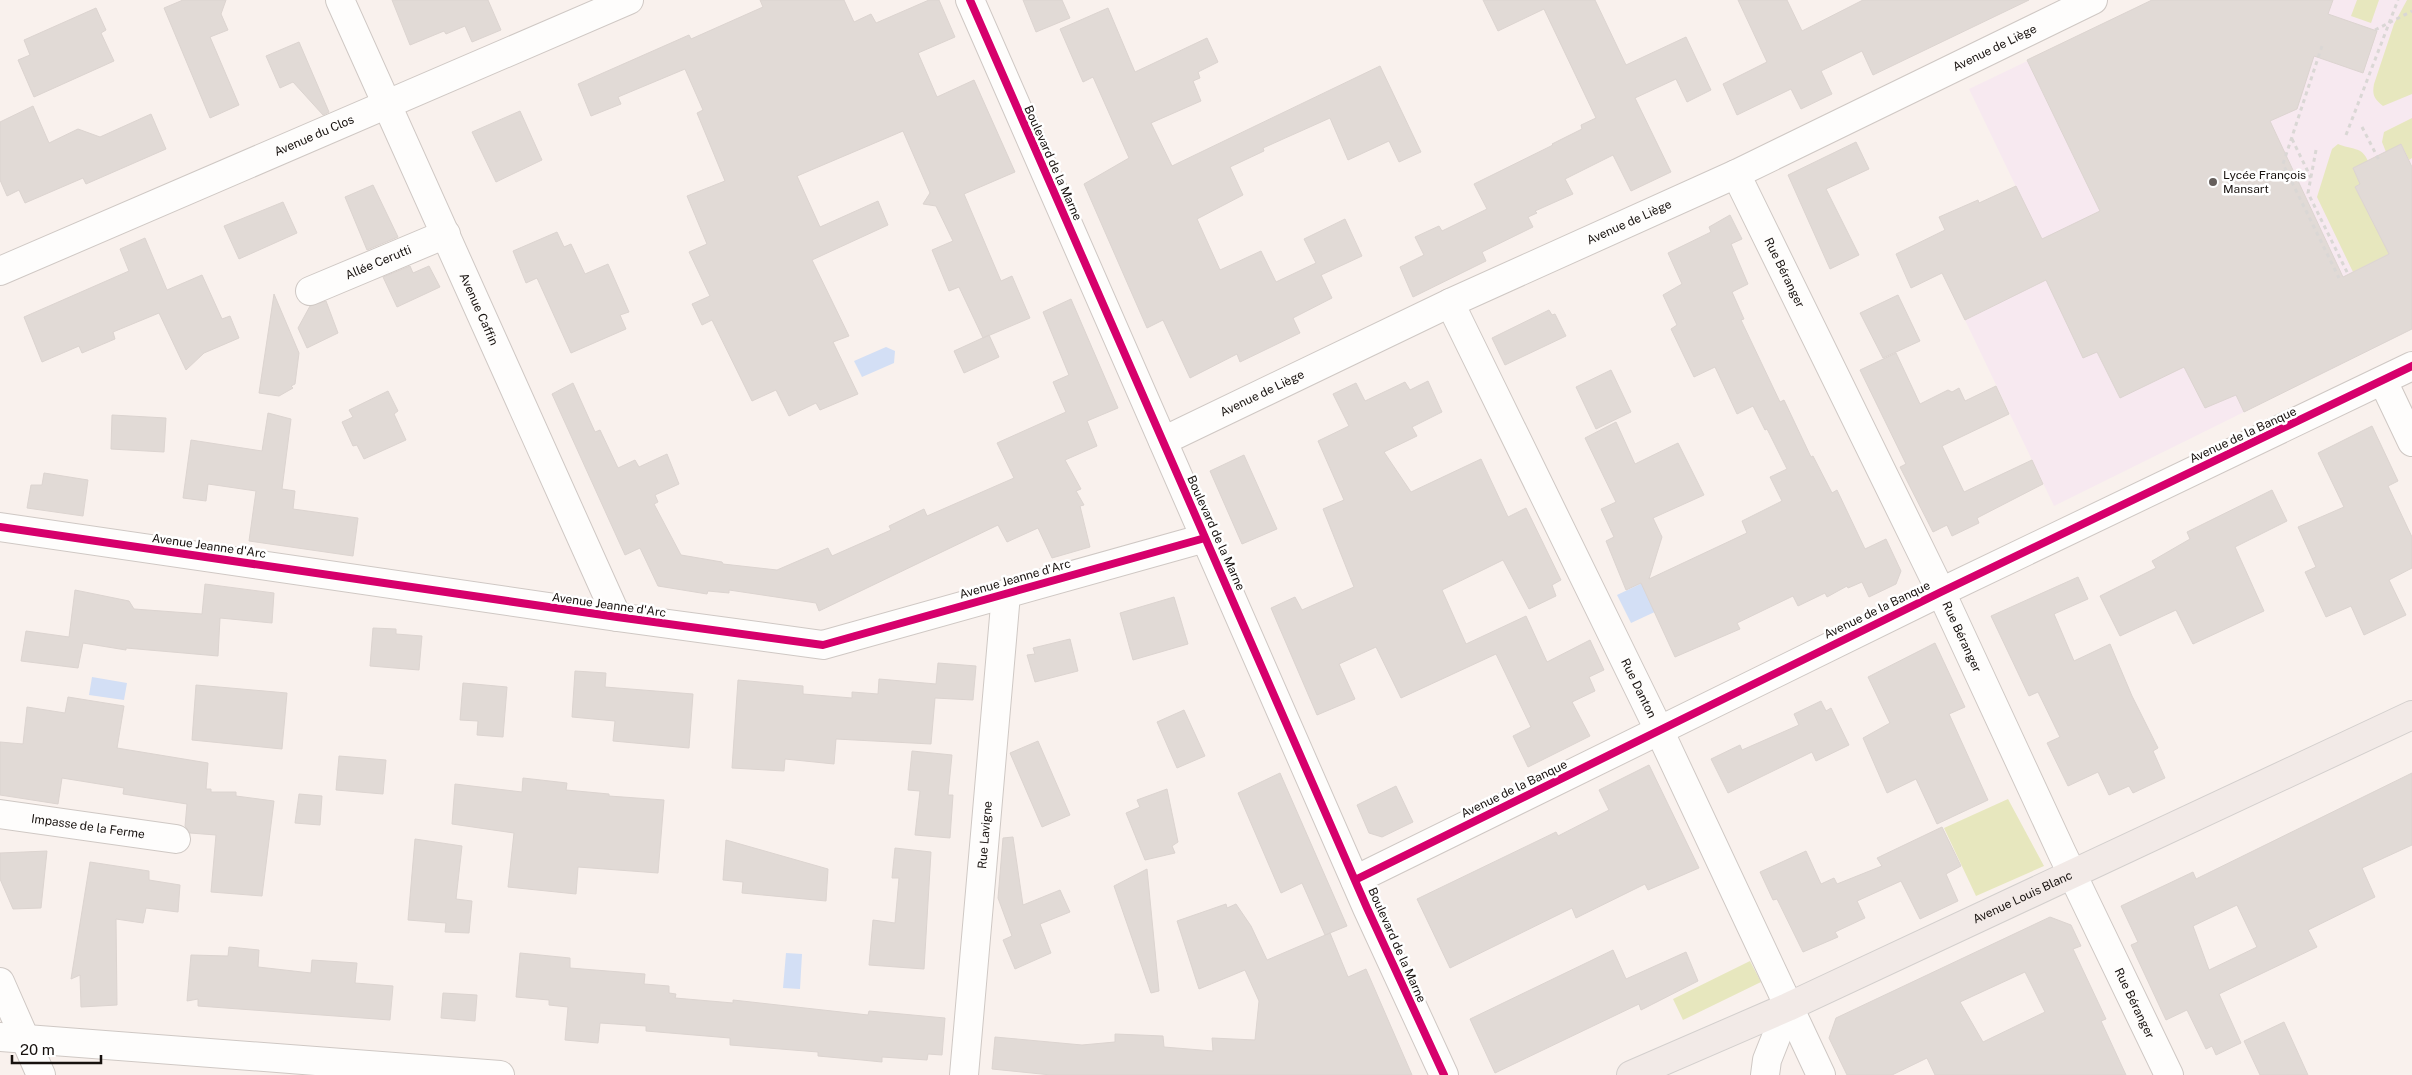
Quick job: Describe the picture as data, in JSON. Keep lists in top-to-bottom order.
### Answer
{
  "streets": {
    "main road": ["Avenue Louis Blanc"],
    "street": [
      "Avenue de Liège",
      "Avenue du Clos",
      "Boulevard de la Marne",
      "Allée Cerutti",
      "Rue Béranger",
      "Avenue Caffin",
      "Avenue de la Banque",
      "Avenue Jeanne d'Arc",
      "Rue Danton",
      "Impasse de la Ferme",
      "Rue Lavigne"
    ]
  },
  "crossings": [
    ["Avenue de Liège", "Boulevard de la Marne"],
    ["Avenue de Liège", "Rue Béranger"],
    ["Avenue de Liège", "Rue Danton"],
    ["Avenue du Clos", "Avenue Caffin"],
    ["Boulevard de la Marne", "Avenue de la Banque"],
    ["Boulevard de la Marne", "Avenue Jeanne d'Arc"],
    ["Allée Cerutti", "Avenue Caffin"],
    ["Rue Béranger", "Avenue de la Banque"],
    ["Rue Béranger", "Avenue Louis Blanc"],
    ["Avenue Caffin", "Avenue Jeanne d'Arc"],
    ["Avenue de la Banque", "Rue Danton"],
    ["Avenue Jeanne d'Arc", "Rue Lavigne"],
    ["Rue Danton", "Avenue Louis Blanc"]
  ],
  "places": ["Lycée François Mansart"],
  "scale_bar": "20 m"
}
